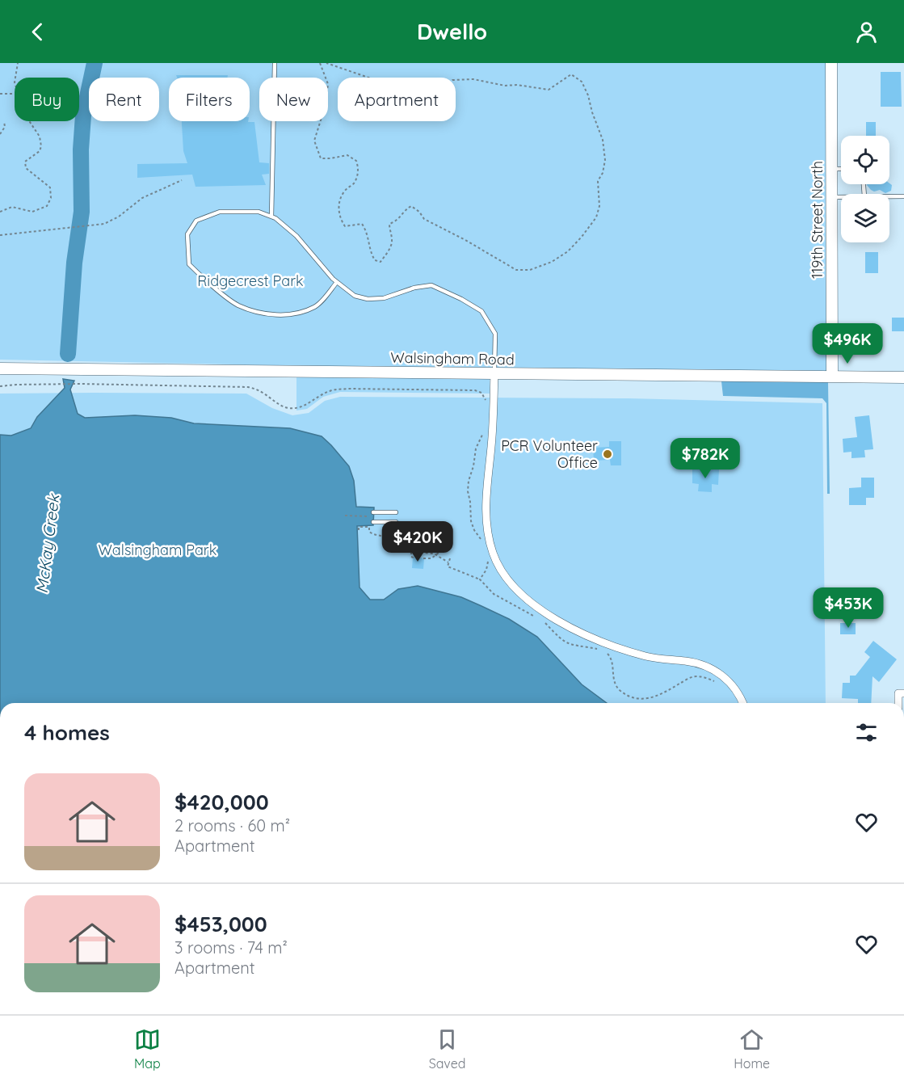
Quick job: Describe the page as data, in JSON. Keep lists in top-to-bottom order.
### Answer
{
  "streets": {
    "street": ["119th Street North", "Walsingham Road"]
  },
  "crossings": [
    ["119th Street North", "Walsingham Road"]
  ],
  "water": ["McKay Creek"],
  "parks": ["Ridgecrest Park", "Walsingham Park"],
  "places": ["PCR Volunteer Office"],
  "page": {
    "header": "Dwello",
    "chip": [
      "Buy",
      "Rent",
      "Filters",
      "New",
      "Apartment"
    ],
    "price": [
      "$496K",
      "$782K",
      "$420K",
      "$453K"
    ],
    "heading": "4 homes",
    "list": [
      {
        "name": "$420,000",
        "note": "2 rooms · 60 m² · Apartment"
      },
      {
        "name": "$453,000",
        "note": "3 rooms · 74 m² · Apartment"
      }
    ],
    "tabs": ["Map", "Saved", "Home"]
  }
}
